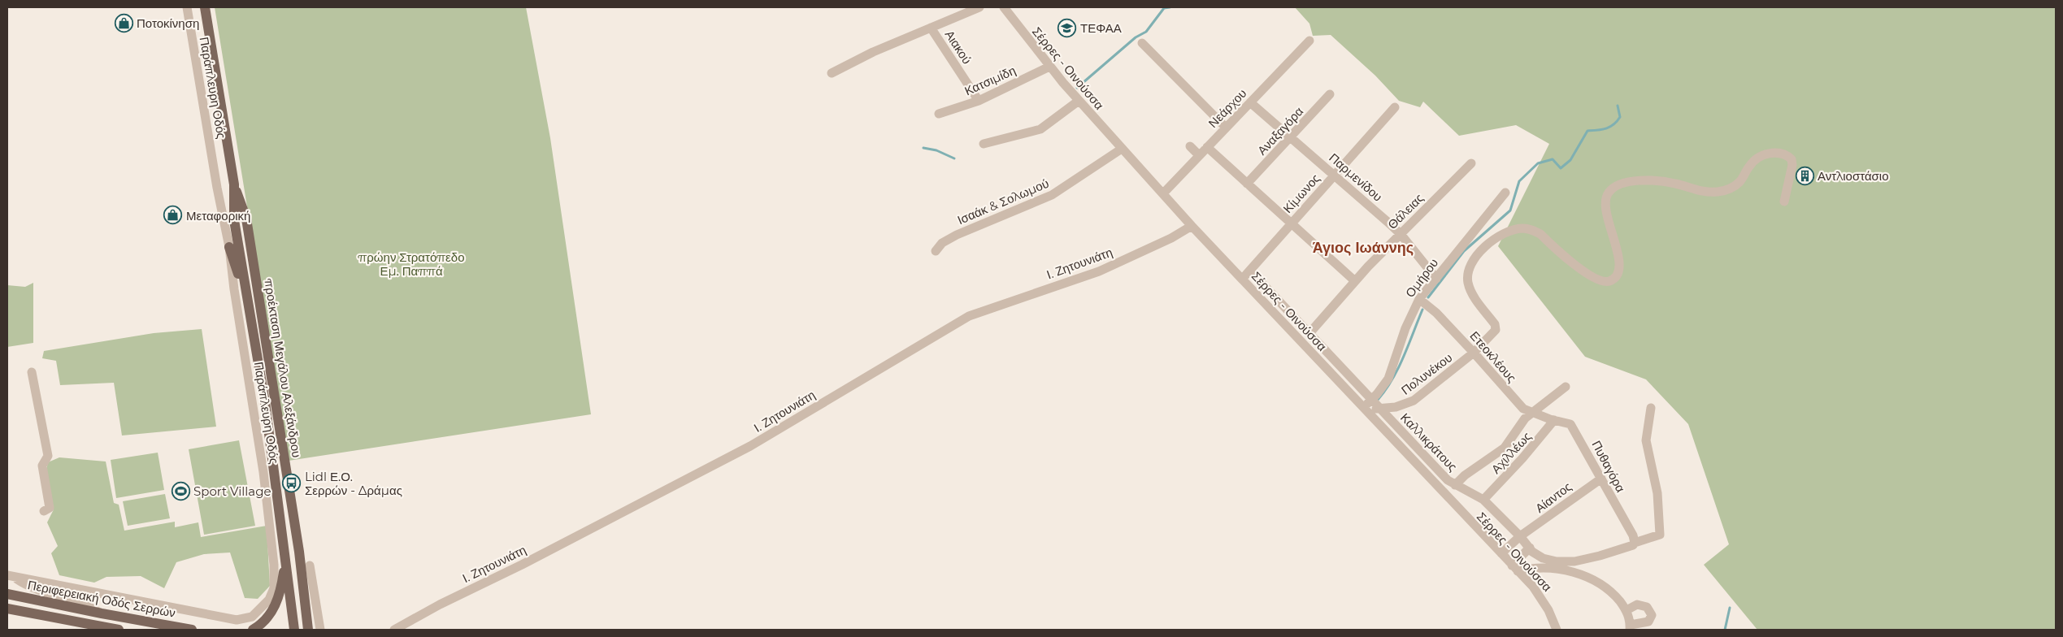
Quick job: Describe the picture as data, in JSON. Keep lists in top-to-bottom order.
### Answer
{
  "streets": {
    "main road": ["προέκταση Μεγάλου Αλεξάνδρου", "Περιφερειακή Οδός Σερρών"],
    "street": [
      "Αιακού",
      "Σέρρες - Οινούσσα",
      "Κατσιμίδη",
      "Παράπλευρη Οδός",
      "Νεάρχου",
      "Αναξαγόρα",
      "Παρμενίδου",
      "Κίμωνος",
      "Ισαάκ & Σολωμού",
      "Θάλειας",
      "Ι. Ζητουνιάτη",
      "Ομήρου",
      "Ετεοκλέους",
      "Πολυνέκου",
      "Καλλικράτους",
      "Αχιλλέως",
      "Πυθαγόρα",
      "Αίαντος"
    ]
  },
  "crossings": [
    ["Αιακού", "Κατσιμίδη"],
    ["Σέρρες - Οινούσσα", "Κατσιμίδη"],
    ["Σέρρες - Οινούσσα", "Νεάρχου"],
    ["Σέρρες - Οινούσσα", "Κίμωνος"],
    ["Σέρρες - Οινούσσα", "Ισαάκ & Σολωμού"],
    ["Σέρρες - Οινούσσα", "Ι. Ζητουνιάτη"],
    ["Σέρρες - Οινούσσα", "Ομήρου"],
    ["Σέρρες - Οινούσσα", "Πολυνέκου"],
    ["Σέρρες - Οινούσσα", "Αίαντος"],
    ["Νεάρχου", "Παρμενίδου"],
    ["Αναξαγόρα", "Παρμενίδου"],
    ["Παρμενίδου", "Κίμωνος"],
    ["Παρμενίδου", "Θάλειας"],
    ["Παρμενίδου", "Ομήρου"],
    ["Κίμωνος", "Καλλικράτους"],
    ["Θάλειας", "Καλλικράτους"],
    ["Ομήρου", "Ετεοκλέους"],
    ["Ομήρου", "Πολυνέκου"],
    ["Ομήρου", "Καλλικράτους"],
    ["Ετεοκλέους", "Πολυνέκου"],
    ["Ετεοκλέους", "Αχιλλέως"],
    ["Ετεοκλέους", "Πυθαγόρα"],
    ["Πολυνέκου", "Καλλικράτους"],
    ["Καλλικράτους", "Αχιλλέως"],
    ["Καλλικράτους", "Πυθαγόρα"],
    ["Καλλικράτους", "Αίαντος"],
    ["Αχιλλέως", "Πυθαγόρα"],
    ["Πυθαγόρα", "Αίαντος"]
  ],
  "districts": ["Άγιος Ιωάννης"],
  "parks": ["πρώην Στρατόπεδο Εμ. Παππά"],
  "places": {
    "shop": ["Ποτοκίνηση", "Μεταφορική"],
    "school or university": ["ΤΕΦΑΑ"],
    "building": ["Αντλιοστάσιο"],
    "bus stop": ["Lidl Ε.Ο. Σερρών - Δράμας"],
    "sports": ["Sport Village"]
  }
}
